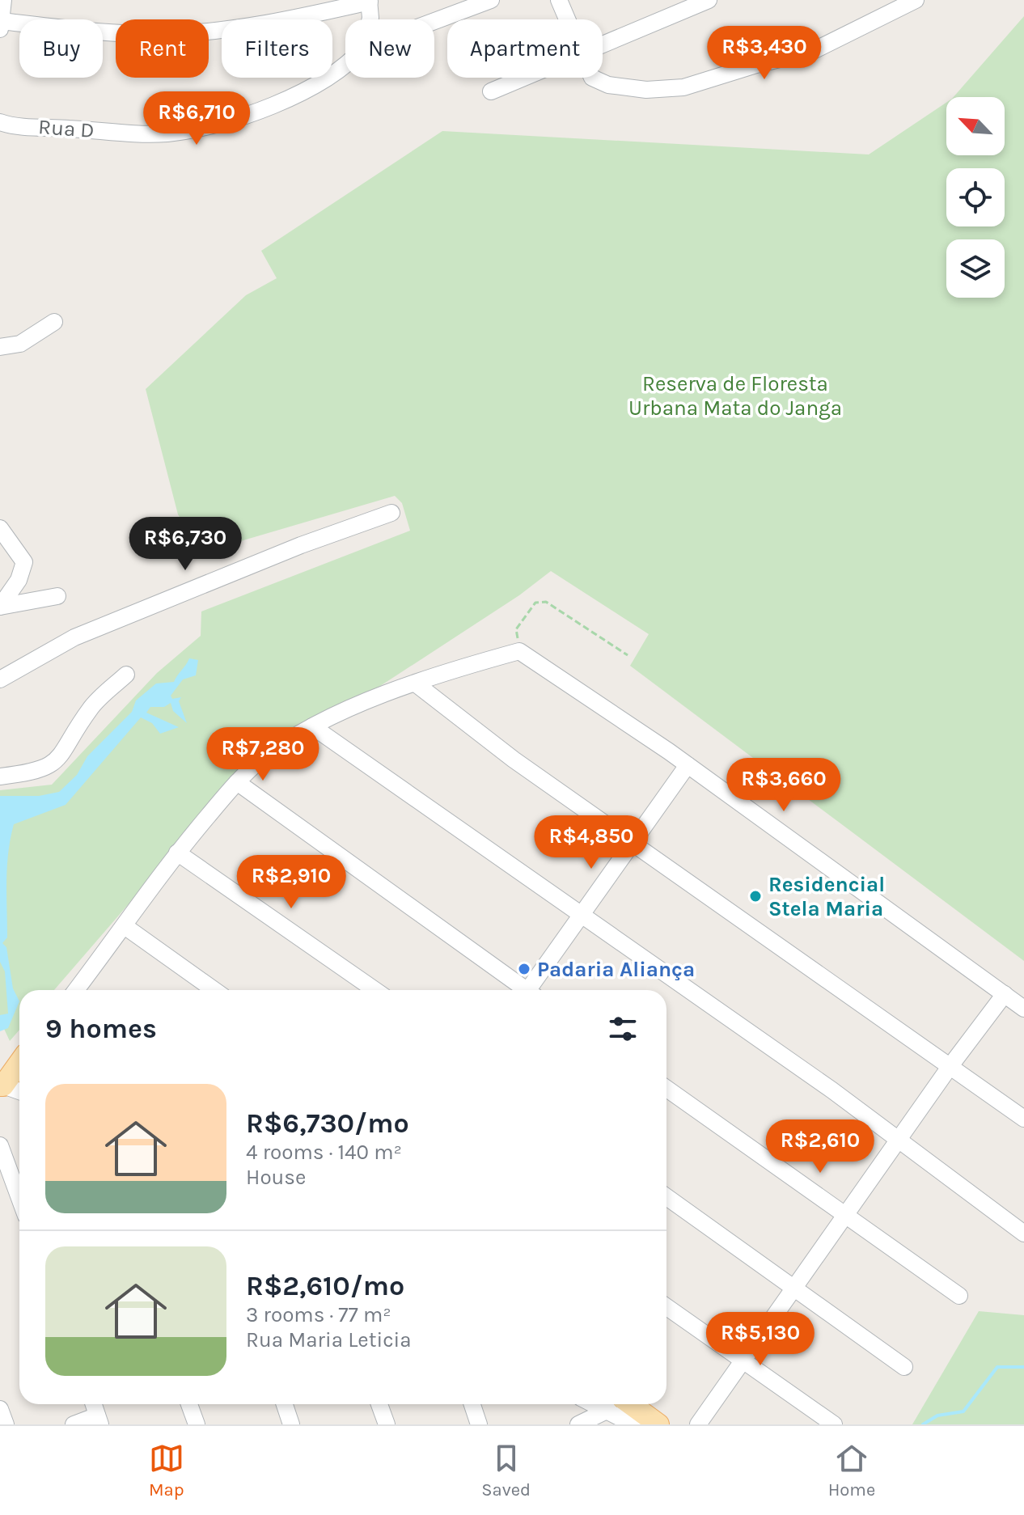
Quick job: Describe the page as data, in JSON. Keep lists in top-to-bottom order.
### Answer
{
  "streets": {
    "street": ["Rua D"]
  },
  "parks": ["Reserva de Floresta Urbana Mata do Janga"],
  "places": ["Residencial Stela Maria", "Padaria Aliança"],
  "north": "top left",
  "page": {
    "chip": [
      "Buy",
      "Rent",
      "Filters",
      "New",
      "Apartment"
    ],
    "price": [
      "R$3,430",
      "R$6,710",
      "R$6,730",
      "R$7,280",
      "R$3,660",
      "R$4,850",
      "R$2,910",
      "R$2,610",
      "R$5,130"
    ],
    "heading": "9 homes",
    "list": [
      {
        "name": "R$6,730/mo",
        "note": "4 rooms · 140 m² · House"
      },
      {
        "name": "R$2,610/mo",
        "note": "3 rooms · 77 m² · Rua Maria Leticia"
      }
    ],
    "tabs": ["Map", "Saved", "Home"]
  }
}
